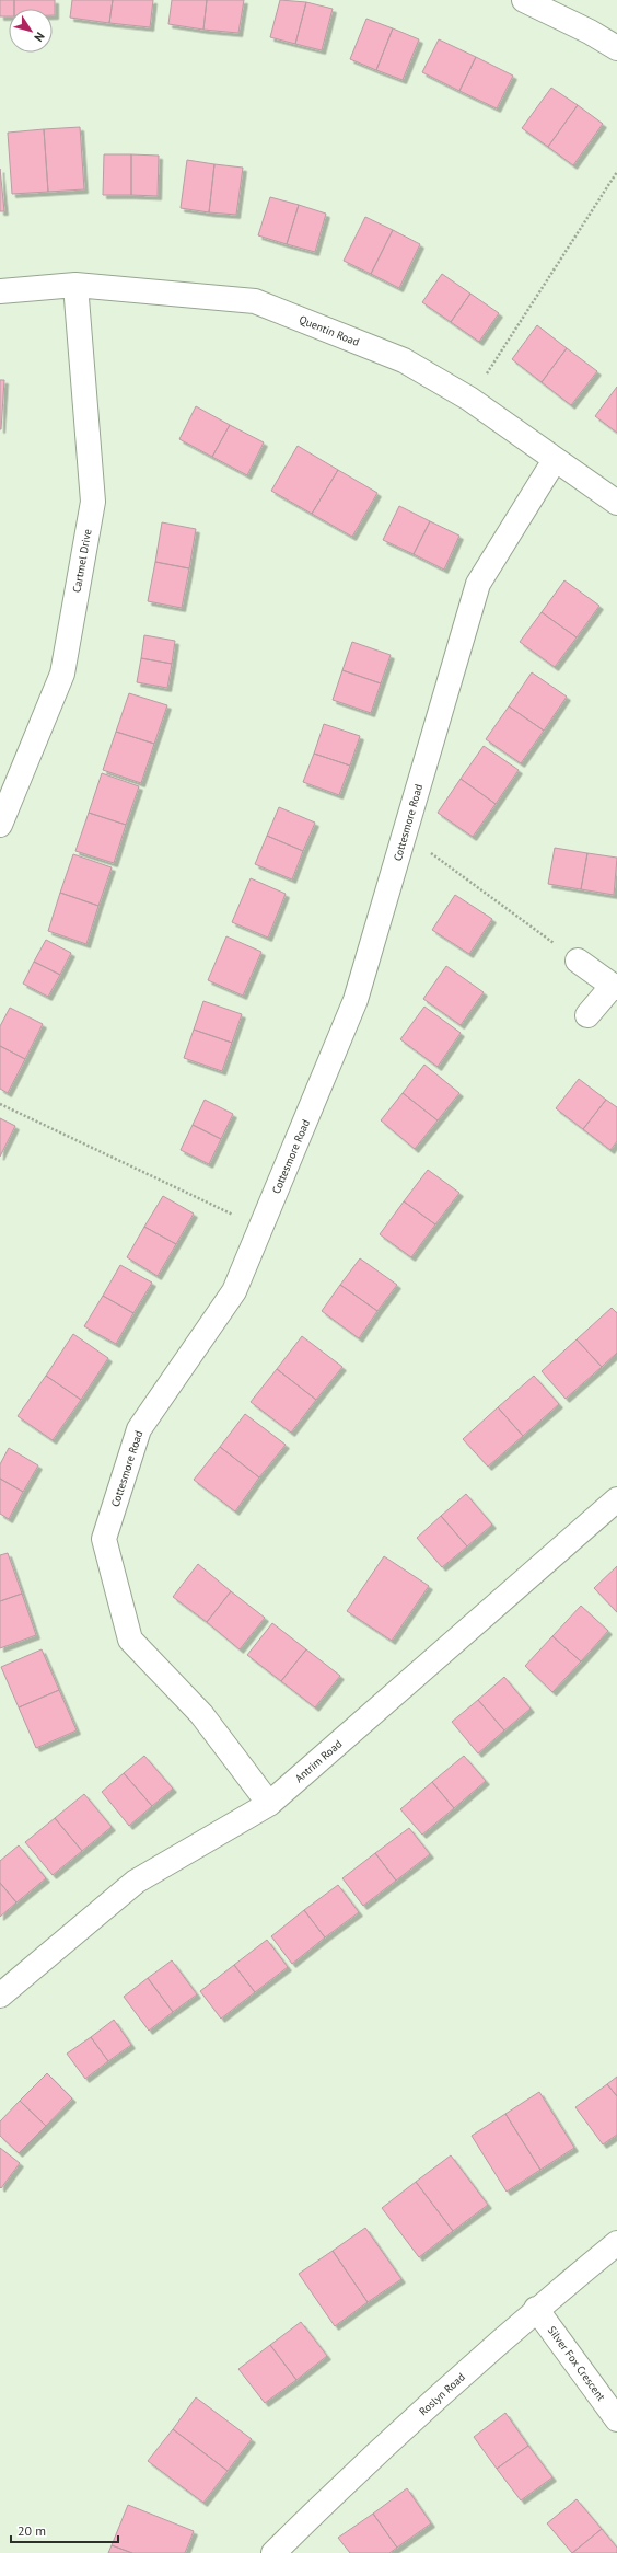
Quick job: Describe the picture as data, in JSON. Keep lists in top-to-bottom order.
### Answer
{
  "streets": {
    "street": [
      "Quentin Road",
      "Cartmel Drive",
      "Cottesmore Road",
      "Antrim Road",
      "Silver Fox Crescent",
      "Roslyn Road"
    ]
  },
  "crossings": [
    ["Quentin Road", "Cartmel Drive"],
    ["Quentin Road", "Cottesmore Road"],
    ["Cottesmore Road", "Antrim Road"],
    ["Silver Fox Crescent", "Roslyn Road"]
  ],
  "scale_bar": "20 m",
  "north": "bottom right"
}
